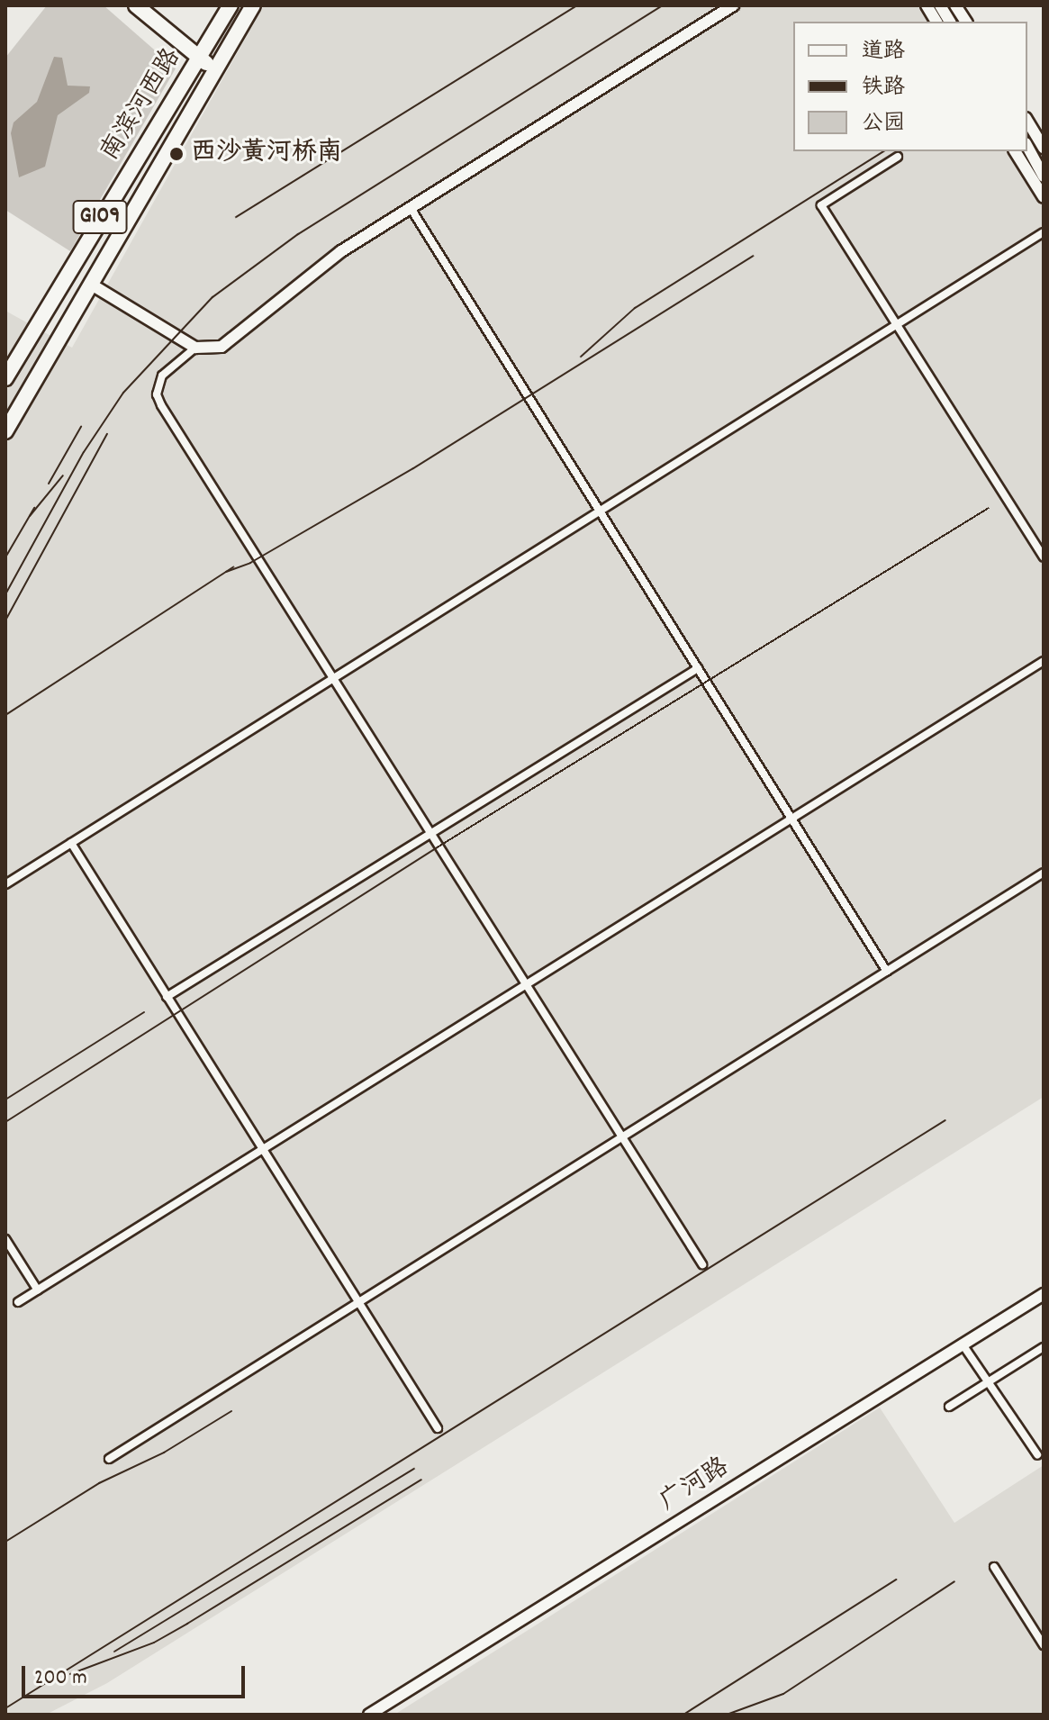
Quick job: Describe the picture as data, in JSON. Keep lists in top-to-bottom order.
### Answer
{
  "streets": {
    "highway": ["南滨河西路", "G109"],
    "street": ["广河路"]
  },
  "crossings": [
    ["南滨河西路", "G109"]
  ],
  "places": ["西沙黄河桥南"],
  "legend": ["道路", "铁路", "公园"],
  "scale_bar": "200 m"
}
